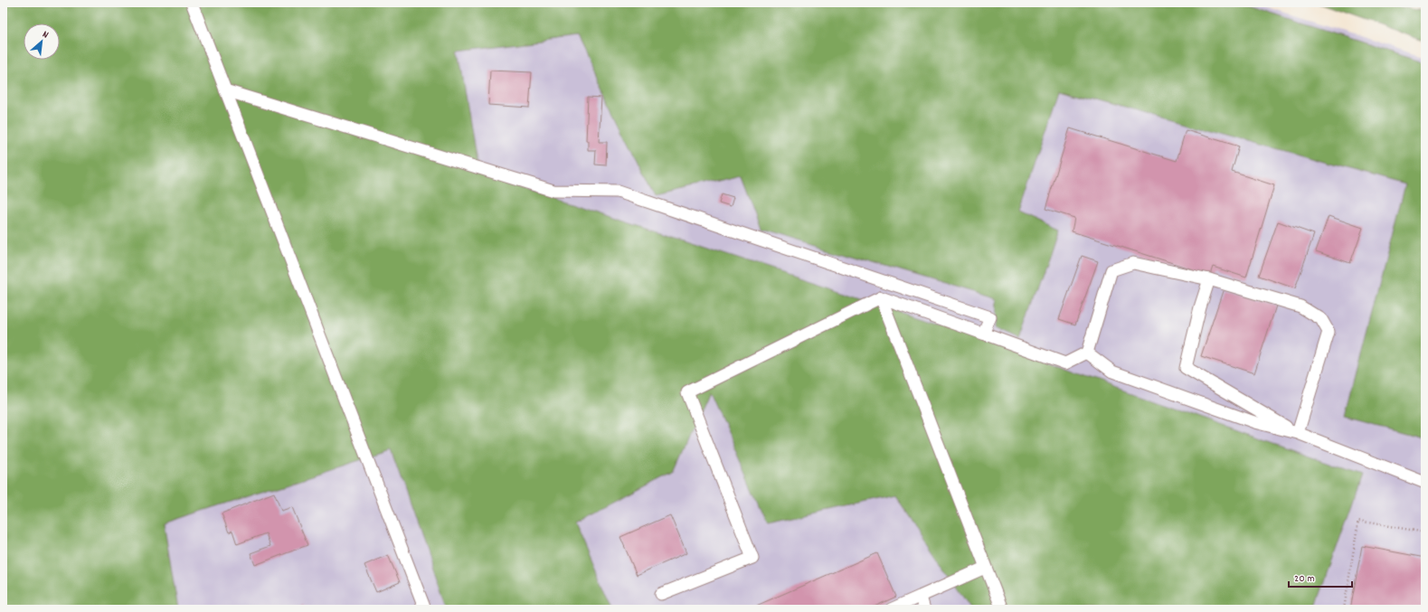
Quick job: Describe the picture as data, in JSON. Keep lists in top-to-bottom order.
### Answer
{
  "scale_bar": "20 m",
  "north": "top right"
}
